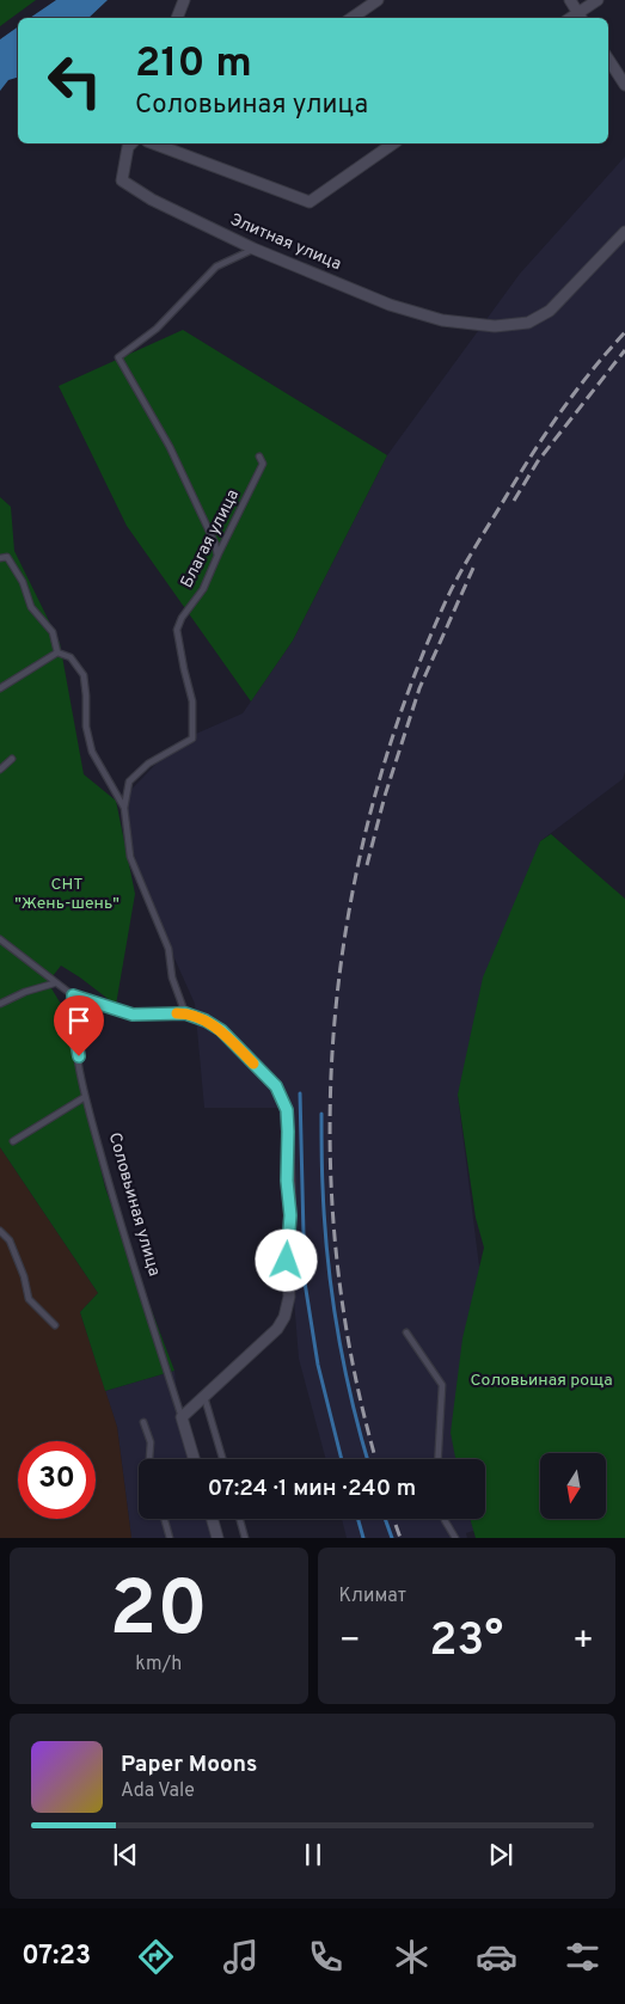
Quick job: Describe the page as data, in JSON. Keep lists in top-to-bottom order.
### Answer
{
  "streets": {
    "street": ["Элитная улица", "Соловьиная улица"],
    "lane": ["Благая улица"]
  },
  "parks": ["СНТ \"Жень-шень\"", "Соловьиная роща"],
  "north": "bottom",
  "page": {
    "turn": ["210 m", "Соловьиная улица"],
    "limit": "30",
    "trip": "07:24 · 1 мин · 240 m",
    "tile": [
      ["20", "km/h"],
      "Климат"
    ],
    "heat": ["−", "23°", "+"],
    "song": ["Paper Moons", "Ada Vale"],
    "tabs": "07:23"
  }
}
